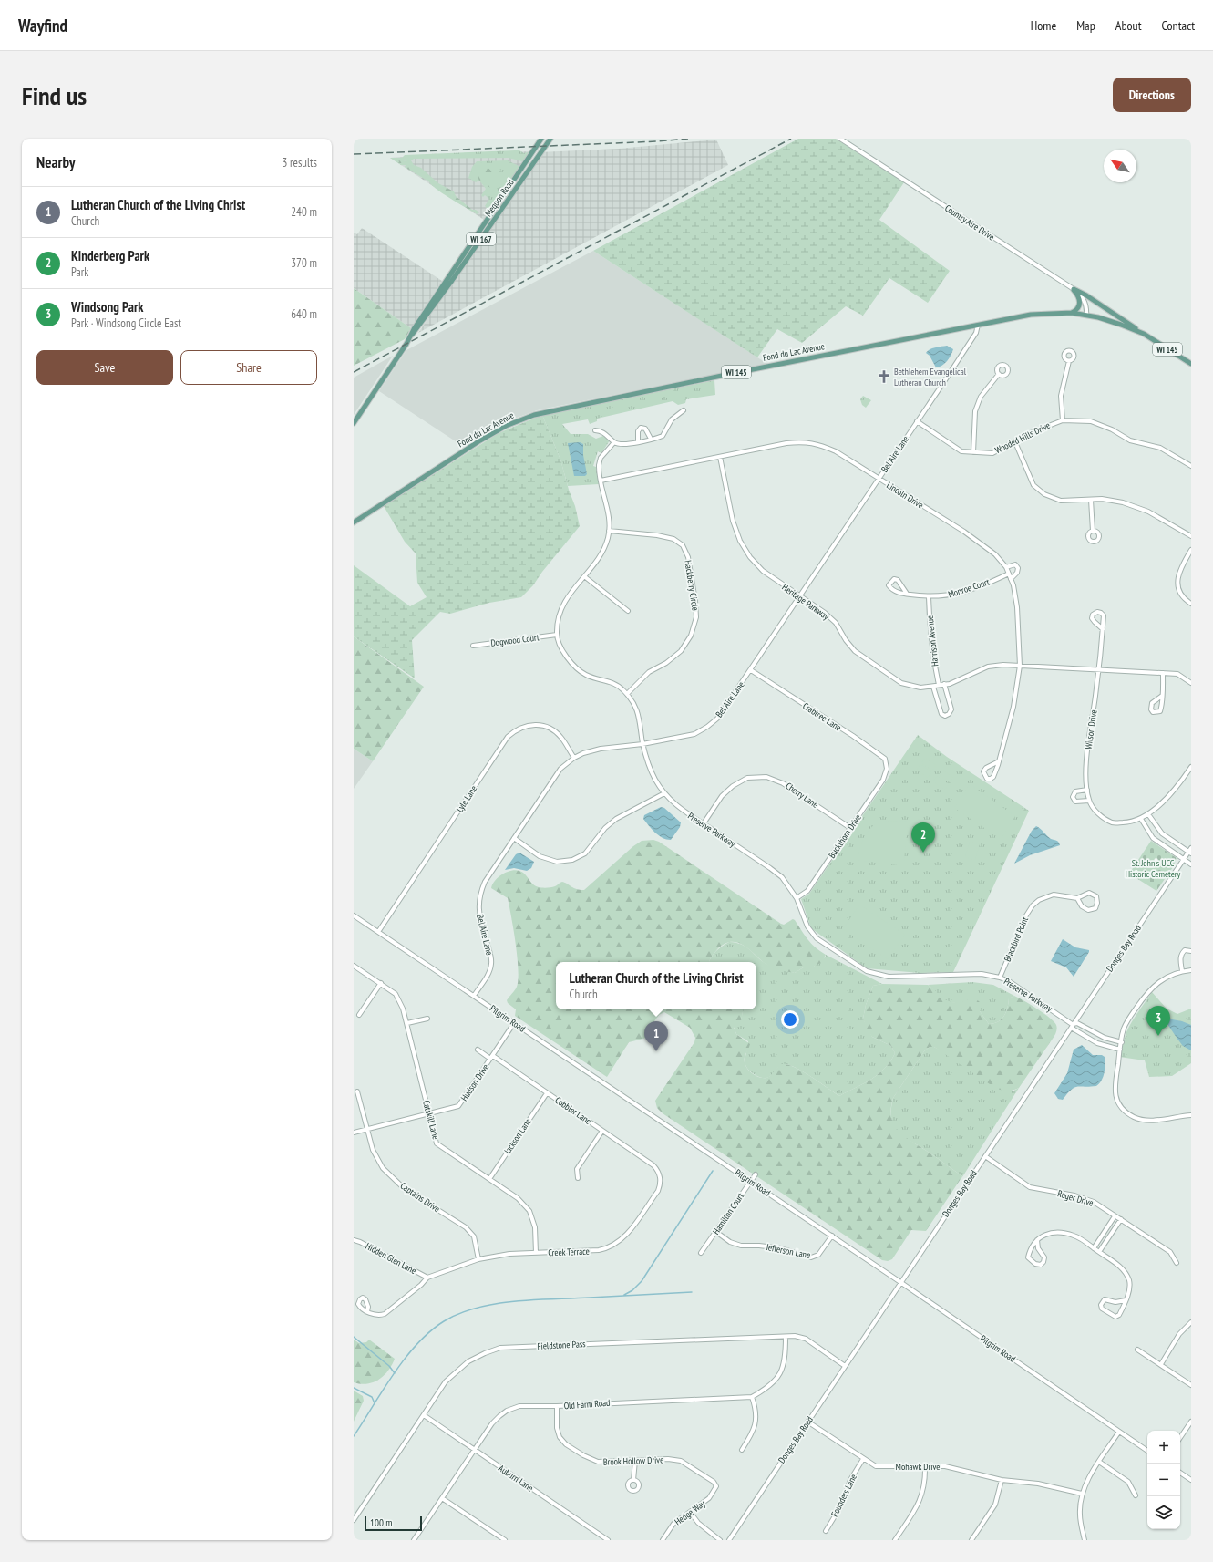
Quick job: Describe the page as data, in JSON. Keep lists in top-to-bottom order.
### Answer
{
  "streets": {
    "main road": [
      "Mequon Road",
      "WI 167",
      "WI 145",
      "Fond du Lac Avenue"
    ],
    "street": [
      "Country Aire Drive",
      "Wooded Hills Drive",
      "Bel Aire Lane",
      "Lincoln Drive",
      "Hackberry Circle",
      "Monroe Court",
      "Heritage Parkway",
      "Dogwood Court",
      "Harrison Avenue",
      "Crabtree Lane",
      "Wilson Drive",
      "Cherry Lane",
      "Lyle Lane",
      "Preserve Parkway",
      "Buckthorn Drive",
      "Blackbird Point",
      "Donges Bay Road",
      "Pilgrim Road",
      "Hudson Drive",
      "Cobbler Lane",
      "Catskill Lane",
      "Jackson Lane",
      "Captains Drive",
      "Roger Drive",
      "Hamilton Court",
      "Jefferson Lane",
      "Creek Terrace",
      "Hidden Glen Lane",
      "Fieldstone Pass",
      "Old Farm Road",
      "Brook Hollow Drive",
      "Mohawk Drive",
      "Auburn Lane",
      "Founders Lane",
      "Hedge Way"
    ]
  },
  "crossings": [
    ["Country Aire Drive", "Fond du Lac Avenue"],
    ["Fond du Lac Avenue", "Bel Aire Lane"],
    ["Wooded Hills Drive", "Bel Aire Lane"],
    ["Bel Aire Lane", "Lincoln Drive"],
    ["Bel Aire Lane", "Heritage Parkway"],
    ["Bel Aire Lane", "Crabtree Lane"],
    ["Bel Aire Lane", "Lyle Lane"],
    ["Bel Aire Lane", "Preserve Parkway"],
    ["Bel Aire Lane", "Pilgrim Road"],
    ["Lincoln Drive", "Monroe Court"],
    ["Lincoln Drive", "Heritage Parkway"],
    ["Lincoln Drive", "Preserve Parkway"],
    ["Hackberry Circle", "Preserve Parkway"],
    ["Monroe Court", "Harrison Avenue"],
    ["Heritage Parkway", "Harrison Avenue"],
    ["Heritage Parkway", "Wilson Drive"],
    ["Dogwood Court", "Preserve Parkway"],
    ["Crabtree Lane", "Buckthorn Drive"],
    ["Cherry Lane", "Preserve Parkway"],
    ["Cherry Lane", "Buckthorn Drive"],
    ["Lyle Lane", "Pilgrim Road"],
    ["Preserve Parkway", "Buckthorn Drive"],
    ["Preserve Parkway", "Blackbird Point"],
    ["Preserve Parkway", "Donges Bay Road"],
    ["Donges Bay Road", "Pilgrim Road"],
    ["Donges Bay Road", "Roger Drive"],
    ["Donges Bay Road", "Fieldstone Pass"],
    ["Donges Bay Road", "Mohawk Drive"],
    ["Pilgrim Road", "Hudson Drive"],
    ["Pilgrim Road", "Hamilton Court"],
    ["Pilgrim Road", "Jefferson Lane"],
    ["Hudson Drive", "Cobbler Lane"],
    ["Hudson Drive", "Catskill Lane"],
    ["Hudson Drive", "Captains Drive"],
    ["Cobbler Lane", "Jackson Lane"],
    ["Cobbler Lane", "Creek Terrace"],
    ["Catskill Lane", "Jackson Lane"],
    ["Catskill Lane", "Creek Terrace"],
    ["Captains Drive", "Creek Terrace"],
    ["Hamilton Court", "Jefferson Lane"],
    ["Creek Terrace", "Hidden Glen Lane"],
    ["Fieldstone Pass", "Old Farm Road"],
    ["Fieldstone Pass", "Auburn Lane"],
    ["Old Farm Road", "Brook Hollow Drive"],
    ["Old Farm Road", "Auburn Lane"],
    ["Brook Hollow Drive", "Hedge Way"],
    ["Mohawk Drive", "Founders Lane"]
  ],
  "parks": ["St. John's UCC Historic Cemetery"],
  "places": {
    "church": ["Bethlehem Evangelical Lutheran Church"]
  },
  "scale_bar": "100 m",
  "north": "top left",
  "page": {
    "header": "Wayfind",
    "nav": [
      "Home",
      "Map",
      "About",
      "Contact"
    ],
    "buttons": [
      "Directions",
      ["Save", "Share"]
    ],
    "title": "Find us",
    "heading": ["Nearby", "3 results"],
    "list": [
      {
        "mark": "1",
        "name": "Lutheran Church of the Living Christ",
        "note": "Church",
        "value": "240 m"
      },
      {
        "mark": "2",
        "name": "Kinderberg Park",
        "note": "Park",
        "value": "370 m"
      },
      {
        "mark": "3",
        "name": "Windsong Park",
        "note": "Park · Windsong Circle East",
        "value": "640 m"
      }
    ],
    "pins": ["2", "3", "1"],
    "popup": ["Lutheran Church of the Living Christ", "Church"],
    "map_buttons": ["+", "−"],
    "scale": "100 m"
  }
}
